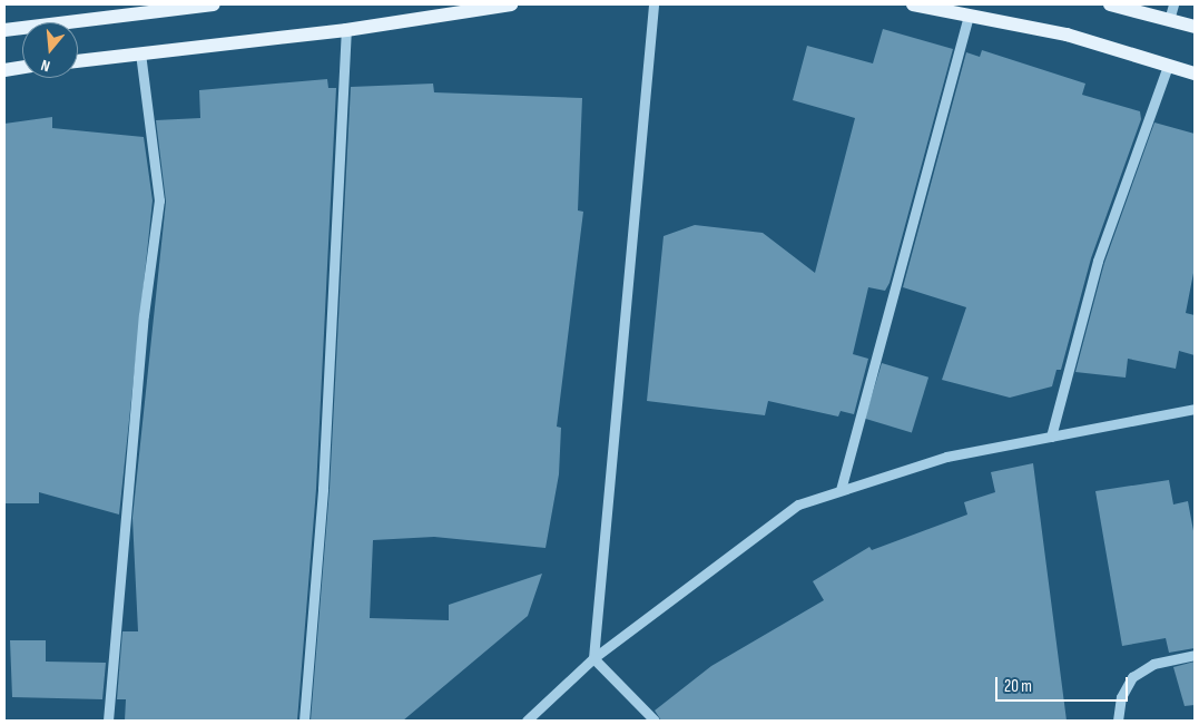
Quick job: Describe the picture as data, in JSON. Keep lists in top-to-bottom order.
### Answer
{
  "scale_bar": "20 m",
  "north": "bottom"
}
